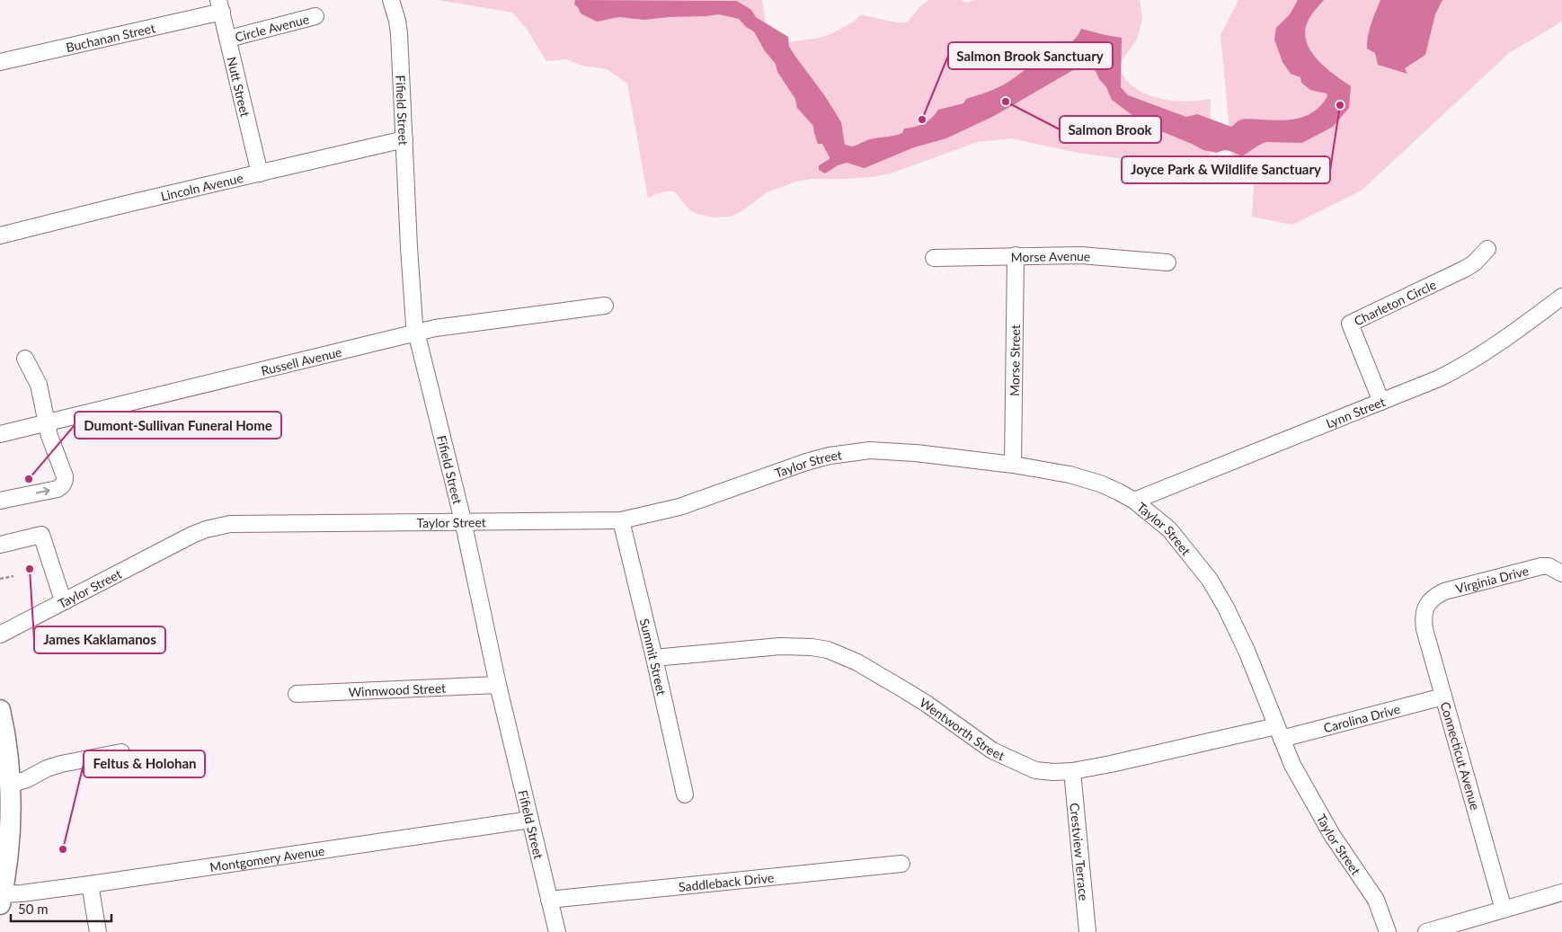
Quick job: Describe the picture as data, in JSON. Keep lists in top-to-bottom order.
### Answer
{
  "streets": {
    "street": [
      "Circle Avenue",
      "Buchanan Street",
      "Nutt Street",
      "Fifield Street",
      "Lincoln Avenue",
      "Morse Avenue",
      "Charleton Circle",
      "Morse Street",
      "Russell Avenue",
      "Lynn Street",
      "Taylor Street",
      "Virginia Drive",
      "Summit Street",
      "Winnwood Street",
      "Carolina Drive",
      "Wentworth Street",
      "Connecticut Avenue",
      "Crestview Terrace",
      "Montgomery Avenue",
      "Saddleback Drive"
    ]
  },
  "crossings": [
    ["Circle Avenue", "Nutt Street"],
    ["Buchanan Street", "Nutt Street"],
    ["Nutt Street", "Lincoln Avenue"],
    ["Fifield Street", "Lincoln Avenue"],
    ["Fifield Street", "Russell Avenue"],
    ["Fifield Street", "Taylor Street"],
    ["Fifield Street", "Winnwood Street"],
    ["Fifield Street", "Montgomery Avenue"],
    ["Fifield Street", "Saddleback Drive"],
    ["Morse Avenue", "Morse Street"],
    ["Charleton Circle", "Lynn Street"],
    ["Morse Street", "Taylor Street"],
    ["Lynn Street", "Taylor Street"],
    ["Taylor Street", "Summit Street"],
    ["Taylor Street", "Carolina Drive"],
    ["Taylor Street", "Wentworth Street"],
    ["Virginia Drive", "Connecticut Avenue"],
    ["Summit Street", "Wentworth Street"],
    ["Carolina Drive", "Wentworth Street"],
    ["Carolina Drive", "Connecticut Avenue"],
    ["Wentworth Street", "Crestview Terrace"]
  ],
  "places": [
    "Salmon Brook",
    "Joyce Park & Wildlife Sanctuary",
    "Salmon Brook Sanctuary",
    "Dumont-Sullivan Funeral Home",
    "James Kaklamanos",
    "Feltus & Holohan"
  ],
  "scale_bar": "50 m"
}
